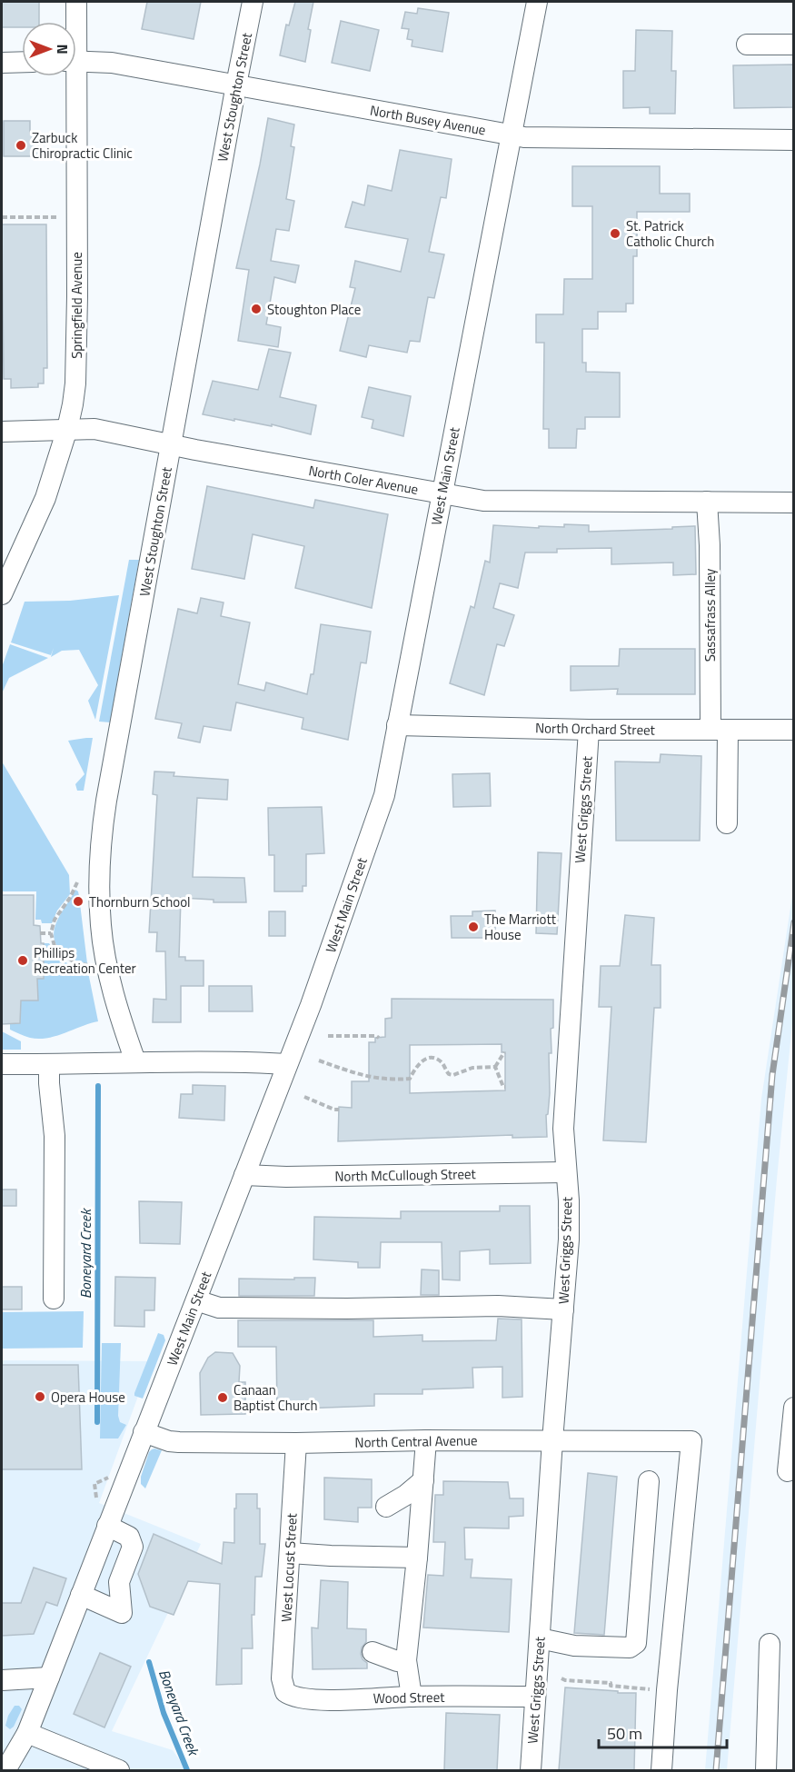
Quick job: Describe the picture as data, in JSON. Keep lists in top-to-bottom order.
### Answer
{
  "streets": {
    "street": [
      "West Stoughton Street",
      "North Busey Avenue",
      "Springfield Avenue",
      "West Main Street",
      "North Coler Avenue",
      "Sassafrass Alley",
      "North Orchard Street",
      "West Griggs Street",
      "North McCullough Street",
      "North Central Avenue",
      "West Locust Street",
      "Wood Street"
    ]
  },
  "crossings": [
    ["West Stoughton Street", "North Busey Avenue"],
    ["West Stoughton Street", "North Coler Avenue"],
    ["North Busey Avenue", "West Main Street"],
    ["Springfield Avenue", "North Coler Avenue"],
    ["West Main Street", "North Coler Avenue"],
    ["West Main Street", "North Orchard Street"],
    ["West Main Street", "North McCullough Street"],
    ["West Main Street", "North Central Avenue"],
    ["North Coler Avenue", "Sassafrass Alley"],
    ["Sassafrass Alley", "North Orchard Street"],
    ["North Orchard Street", "West Griggs Street"],
    ["West Griggs Street", "North McCullough Street"],
    ["West Griggs Street", "North Central Avenue"],
    ["West Griggs Street", "Wood Street"],
    ["North Central Avenue", "West Locust Street"],
    ["West Locust Street", "Wood Street"]
  ],
  "water": ["Boneyard Creek"],
  "places": [
    "Zarbuck Chiropractic Clinic",
    "St. Patrick Catholic Church",
    "Stoughton Place",
    "Thornburn School",
    "The Marriott House",
    "Phillips Recreation Center",
    "Opera House",
    "Canaan Baptist Church"
  ],
  "scale_bar": "50 m",
  "north": "right"
}
